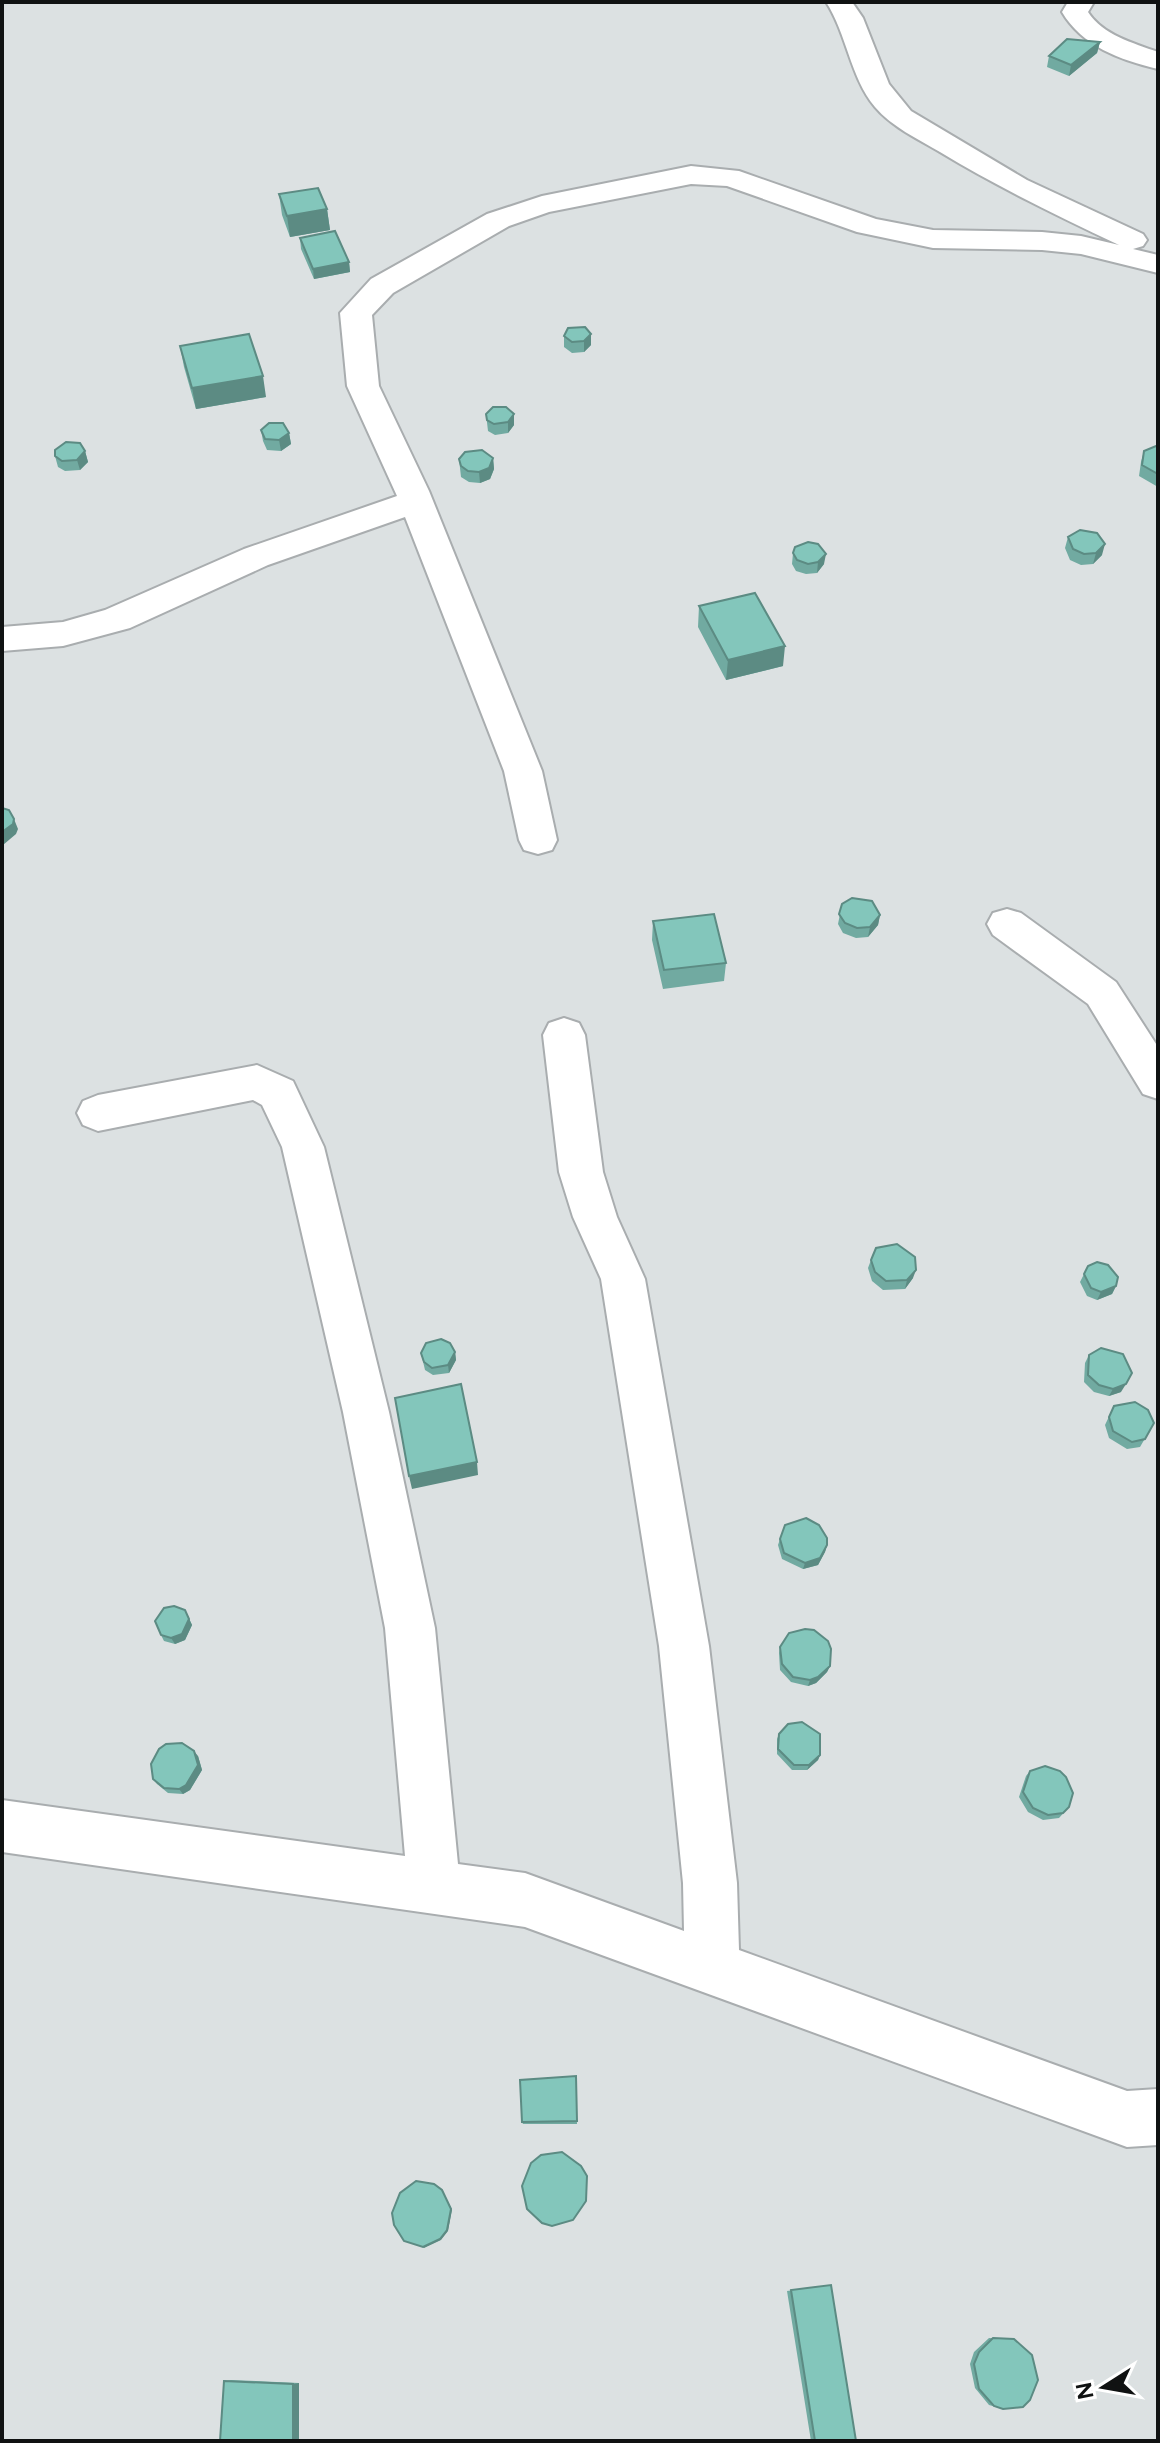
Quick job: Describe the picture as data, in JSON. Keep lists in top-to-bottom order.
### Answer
{
  "north": "left"
}
